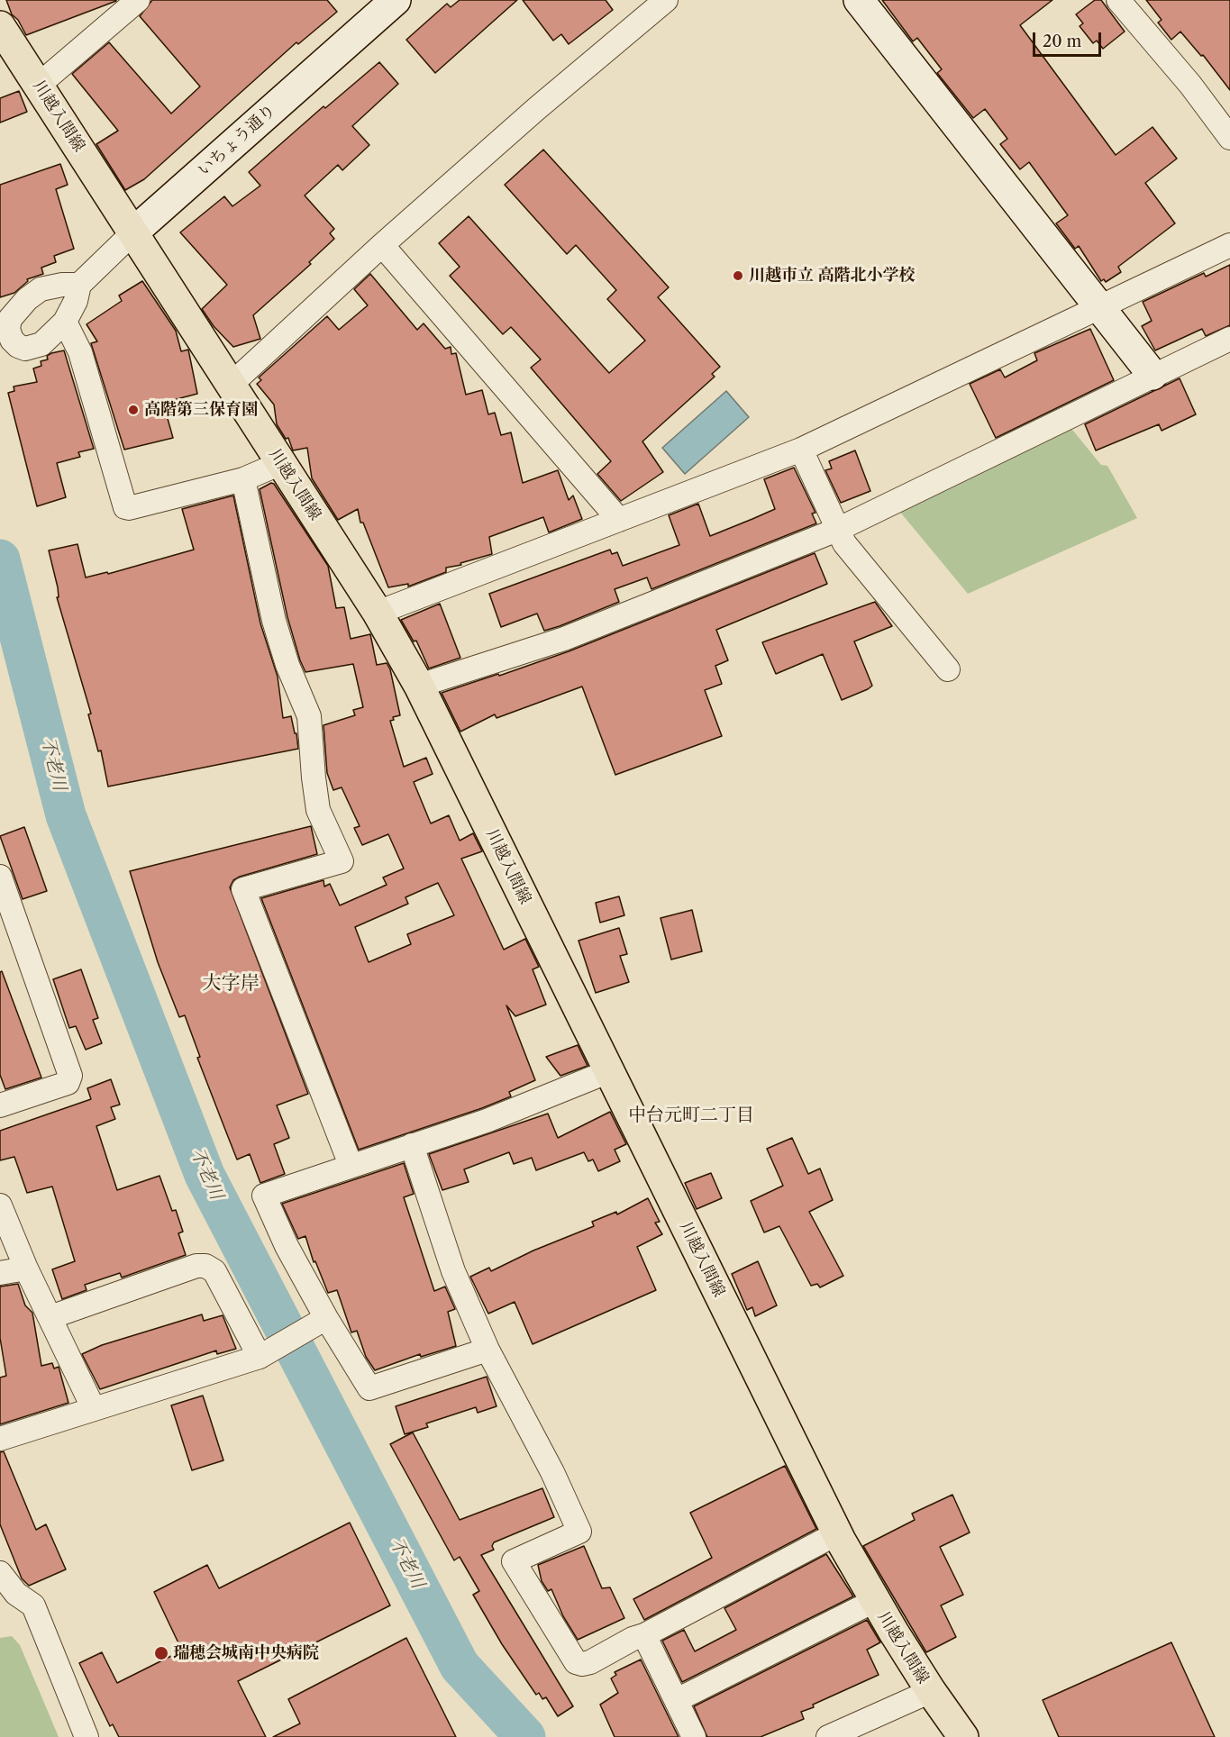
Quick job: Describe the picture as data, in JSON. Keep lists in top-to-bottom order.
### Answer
{
  "streets": {
    "main road": ["川越入間線"],
    "street": ["いちょう通り"]
  },
  "crossings": [
    ["川越入間線", "いちょう通り"]
  ],
  "districts": ["大字岸", "中台元町二丁目"],
  "water": ["不老川"],
  "places": ["川越市立 高階北小学校", "高階第三保育園", "瑞穂会城南中央病院"],
  "scale_bar": "20 m"
}
